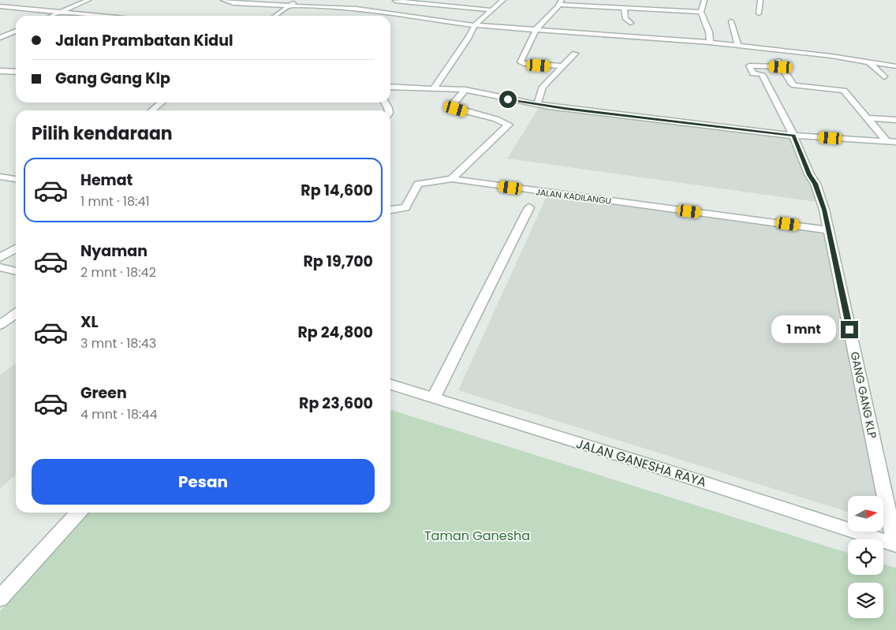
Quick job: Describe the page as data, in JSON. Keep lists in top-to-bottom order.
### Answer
{
  "streets": {
    "street": ["JALAN KADILANGU", "GANG GANG KLP", "JALAN GANESHA RAYA"]
  },
  "crossings": [
    ["JALAN KADILANGU", "GANG GANG KLP"],
    ["GANG GANG KLP", "JALAN GANESHA RAYA"]
  ],
  "parks": ["Taman Ganesha"],
  "north": "right",
  "page": {
    "banner": ["Jalan Prambatan Kidul", "Gang Gang Klp"],
    "heading": "Pilih kendaraan",
    "list": [
      {
        "name": "Hemat",
        "note": "1 mnt · 18:41",
        "value": "Rp 14,600"
      },
      {
        "name": "Nyaman",
        "note": "2 mnt · 18:42",
        "value": "Rp 19,700"
      },
      {
        "name": "XL",
        "note": "3 mnt · 18:43",
        "value": "Rp 24,800"
      },
      {
        "name": "Green",
        "note": "4 mnt · 18:44",
        "value": "Rp 23,600"
      }
    ],
    "bubble": "1 mnt",
    "buttons": "Pesan"
  }
}
